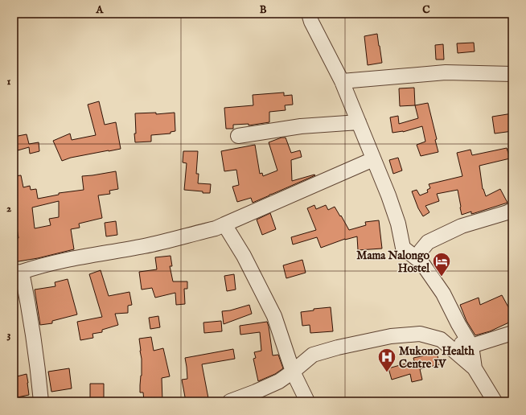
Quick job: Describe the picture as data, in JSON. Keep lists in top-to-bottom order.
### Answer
{
  "places": {
    "hotel": ["Mama Nalongo Hostel"],
    "hospital": ["Mukono Health Centre IV"]
  },
  "grid": {
    "columns": ["A", "B", "C"],
    "rows": ["1", "2", "3"]
  }
}
